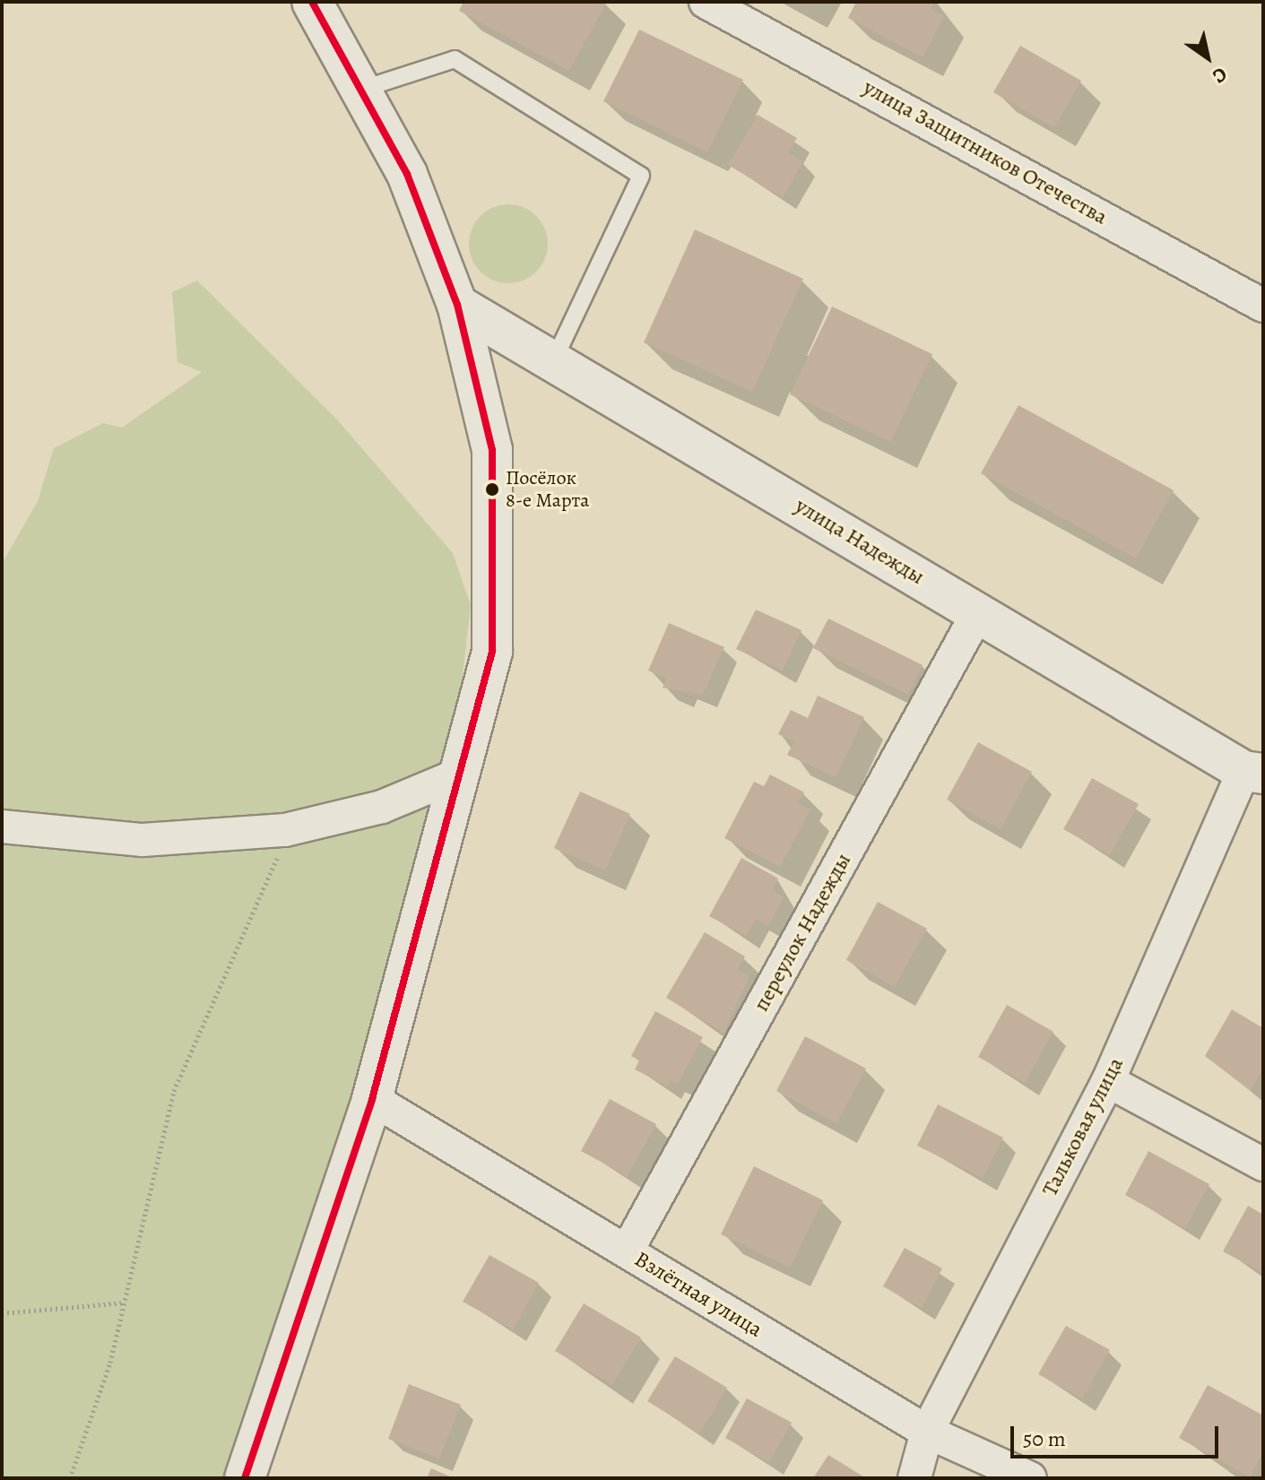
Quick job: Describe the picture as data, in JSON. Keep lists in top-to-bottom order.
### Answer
{
  "streets": {
    "main road": ["улица Надежды"],
    "street": [
      "улица Защитников Отечества",
      "переулок Надежды",
      "Тальковая улица",
      "Взлётная улица"
    ]
  },
  "crossings": [
    ["улица Надежды", "переулок Надежды"],
    ["улица Надежды", "Тальковая улица"],
    ["переулок Надежды", "Взлётная улица"],
    ["Тальковая улица", "Взлётная улица"]
  ],
  "places": ["Посёлок 8-е Марта"],
  "scale_bar": "50 m",
  "north": "bottom right"
}
